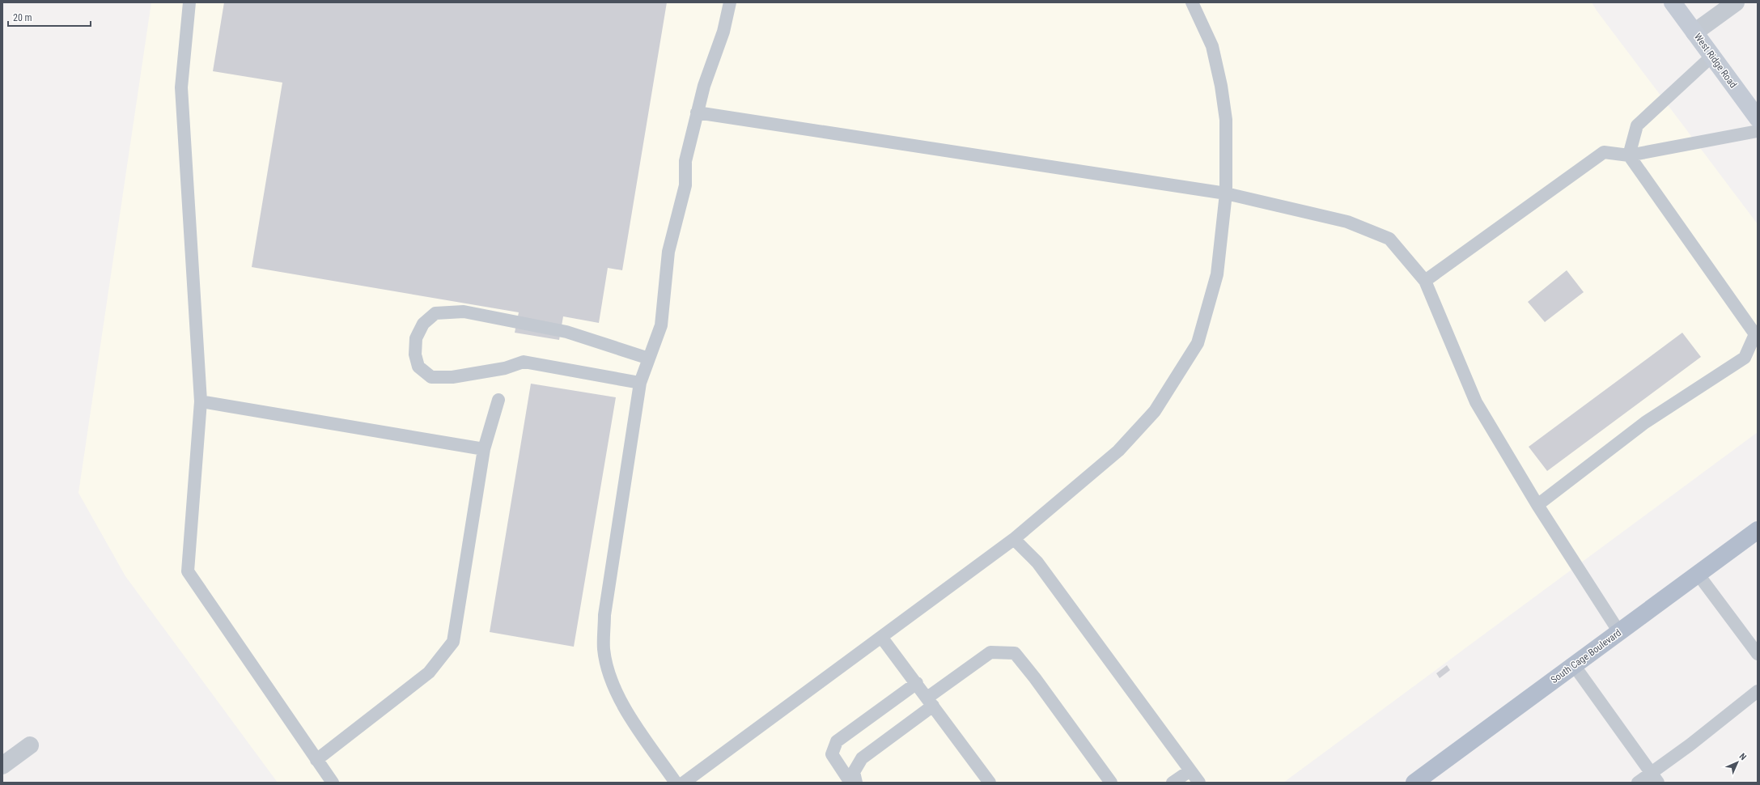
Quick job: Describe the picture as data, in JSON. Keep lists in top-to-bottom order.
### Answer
{
  "streets": {
    "main road": ["West Ridge Road", "South Cage Boulevard"]
  },
  "scale_bar": "20 m",
  "north": "top right"
}
